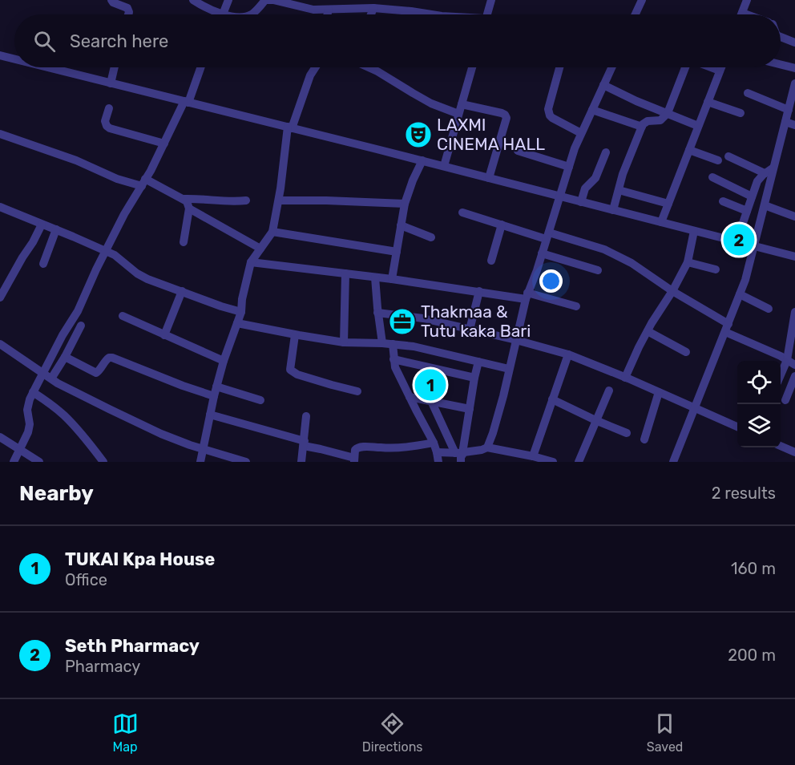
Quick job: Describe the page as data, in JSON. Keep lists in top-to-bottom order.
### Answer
{
  "places": {
    "theatre": ["LAXMI CINEMA HALL"],
    "office": ["Thakmaa & Tutu kaka Bari"]
  },
  "page": {
    "search": "Search here",
    "pins": ["2", "1"],
    "heading": ["Nearby", "2 results"],
    "list": [
      {
        "mark": "1",
        "name": "TUKAI Kpa House",
        "note": "Office",
        "value": "160 m"
      },
      {
        "mark": "2",
        "name": "Seth Pharmacy",
        "note": "Pharmacy",
        "value": "200 m"
      }
    ],
    "nav": ["Map", "Directions", "Saved"]
  }
}
